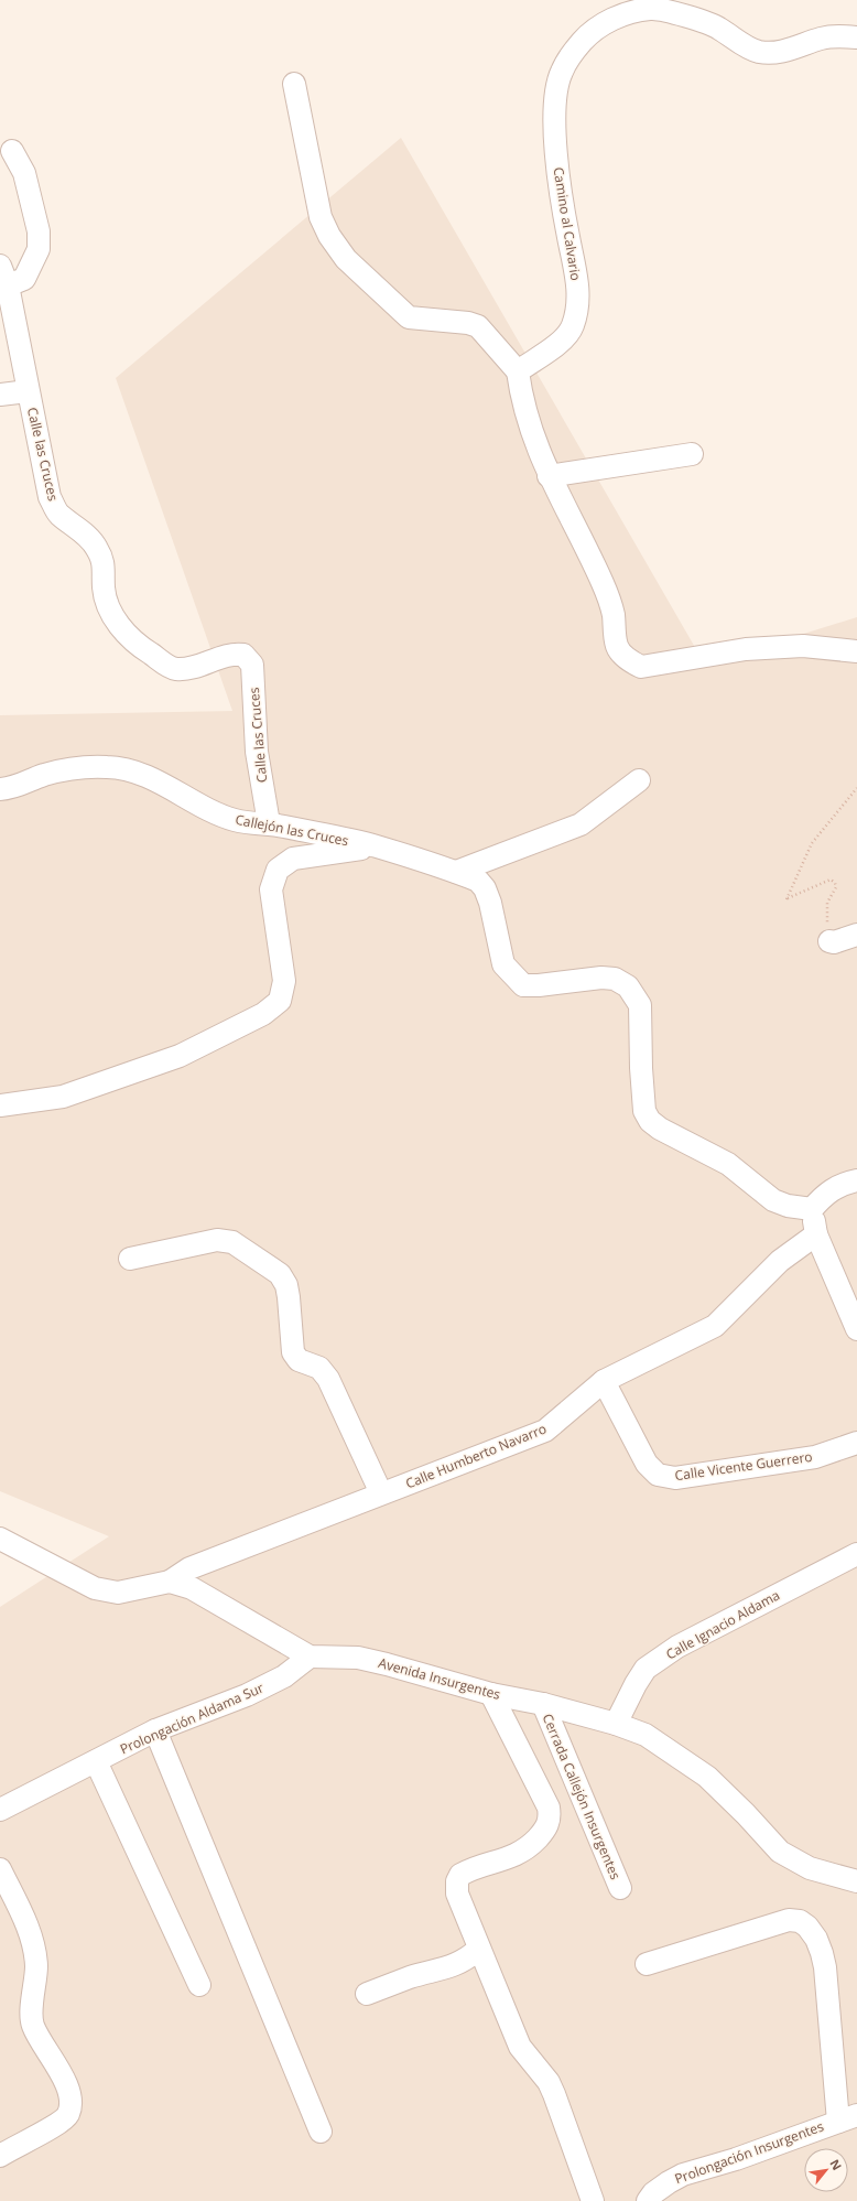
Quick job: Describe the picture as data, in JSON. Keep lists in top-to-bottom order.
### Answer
{
  "streets": {
    "street": [
      "Camino al Calvario",
      "Calle las Cruces",
      "Callejón las Cruces",
      "Calle Humberto Navarro",
      "Calle Vicente Guerrero",
      "Calle Ignacio Aldama",
      "Avenida Insurgentes",
      "Prolongación Aldama Sur",
      "Cerrada Callejón Insurgentes",
      "Prolongación Insurgentes"
    ]
  },
  "crossings": [
    ["Calle las Cruces", "Callejón las Cruces"],
    ["Calle Humberto Navarro", "Calle Vicente Guerrero"],
    ["Calle Humberto Navarro", "Avenida Insurgentes"],
    ["Calle Ignacio Aldama", "Avenida Insurgentes"],
    ["Avenida Insurgentes", "Prolongación Aldama Sur"],
    ["Avenida Insurgentes", "Cerrada Callejón Insurgentes"]
  ],
  "north": "top right"
}
